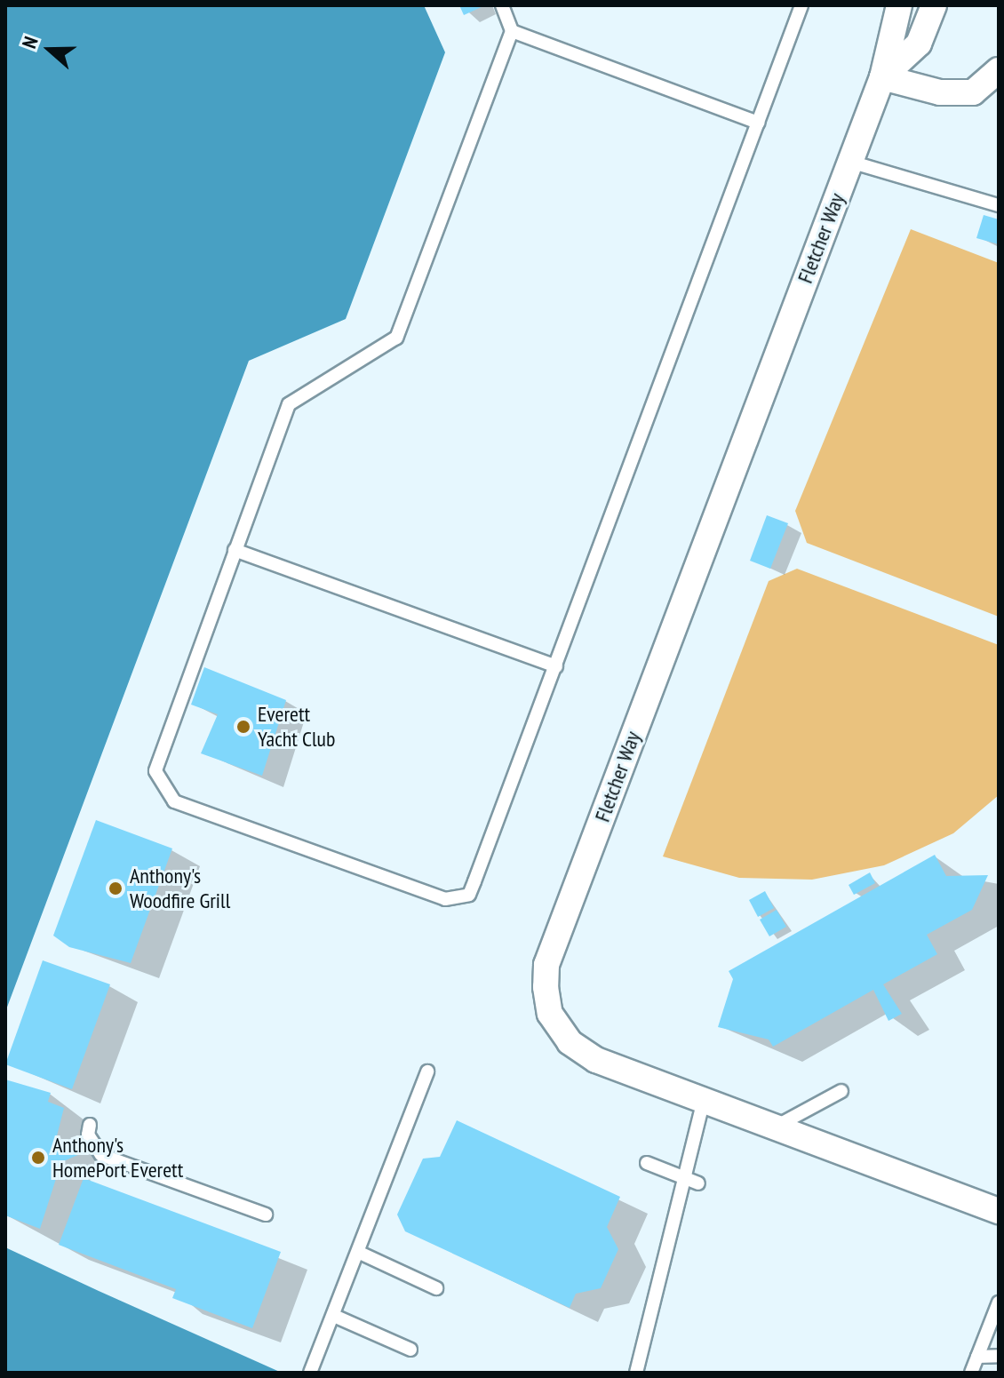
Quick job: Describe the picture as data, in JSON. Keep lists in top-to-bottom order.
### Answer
{
  "streets": {
    "street": ["Fletcher Way"]
  },
  "places": ["Everett Yacht Club", "Anthony's Woodfire Grill", "Anthony's HomePort Everett"],
  "north": "left"
}
